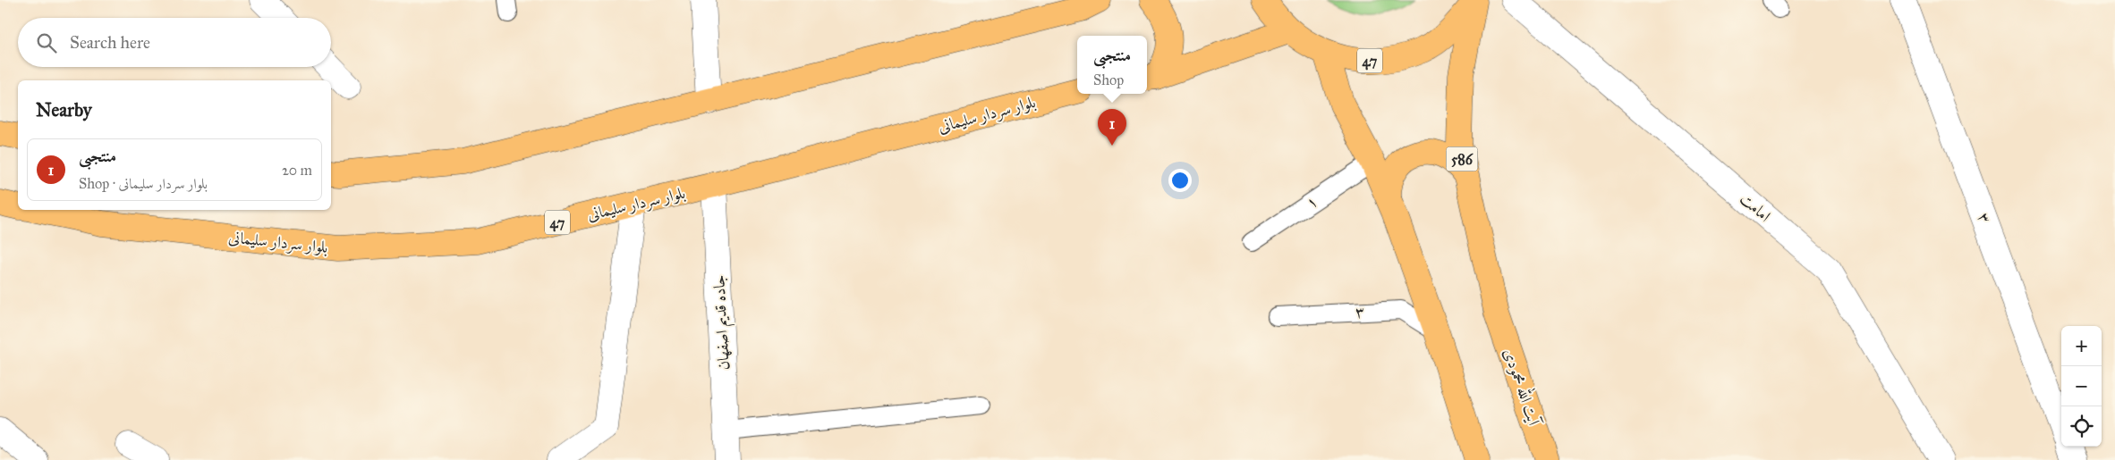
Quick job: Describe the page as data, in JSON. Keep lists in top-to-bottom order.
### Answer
{
  "streets": {
    "highway": [
      "47",
      "بلوار سردار سلیمانی",
      "586",
      "آیت الله محمودی"
    ],
    "street": ["امامت", "۳", "جاده قدیم اصفهان"],
    "lane": ["۱"]
  },
  "crossings": [
    ["47", "586"],
    ["بلوار سردار سلیمانی", "جاده قدیم اصفهان"],
    ["586", "آیت الله محمودی"]
  ],
  "page": {
    "search": "Search here",
    "popup": ["منتجبی", "Shop"],
    "heading": "Nearby",
    "pins": "1",
    "list": [
      {
        "mark": "1",
        "name": "منتجبی",
        "note": "Shop · بلوار سردار سلیمانی",
        "value": "20 m"
      }
    ],
    "map_buttons": ["+", "−"]
  }
}
